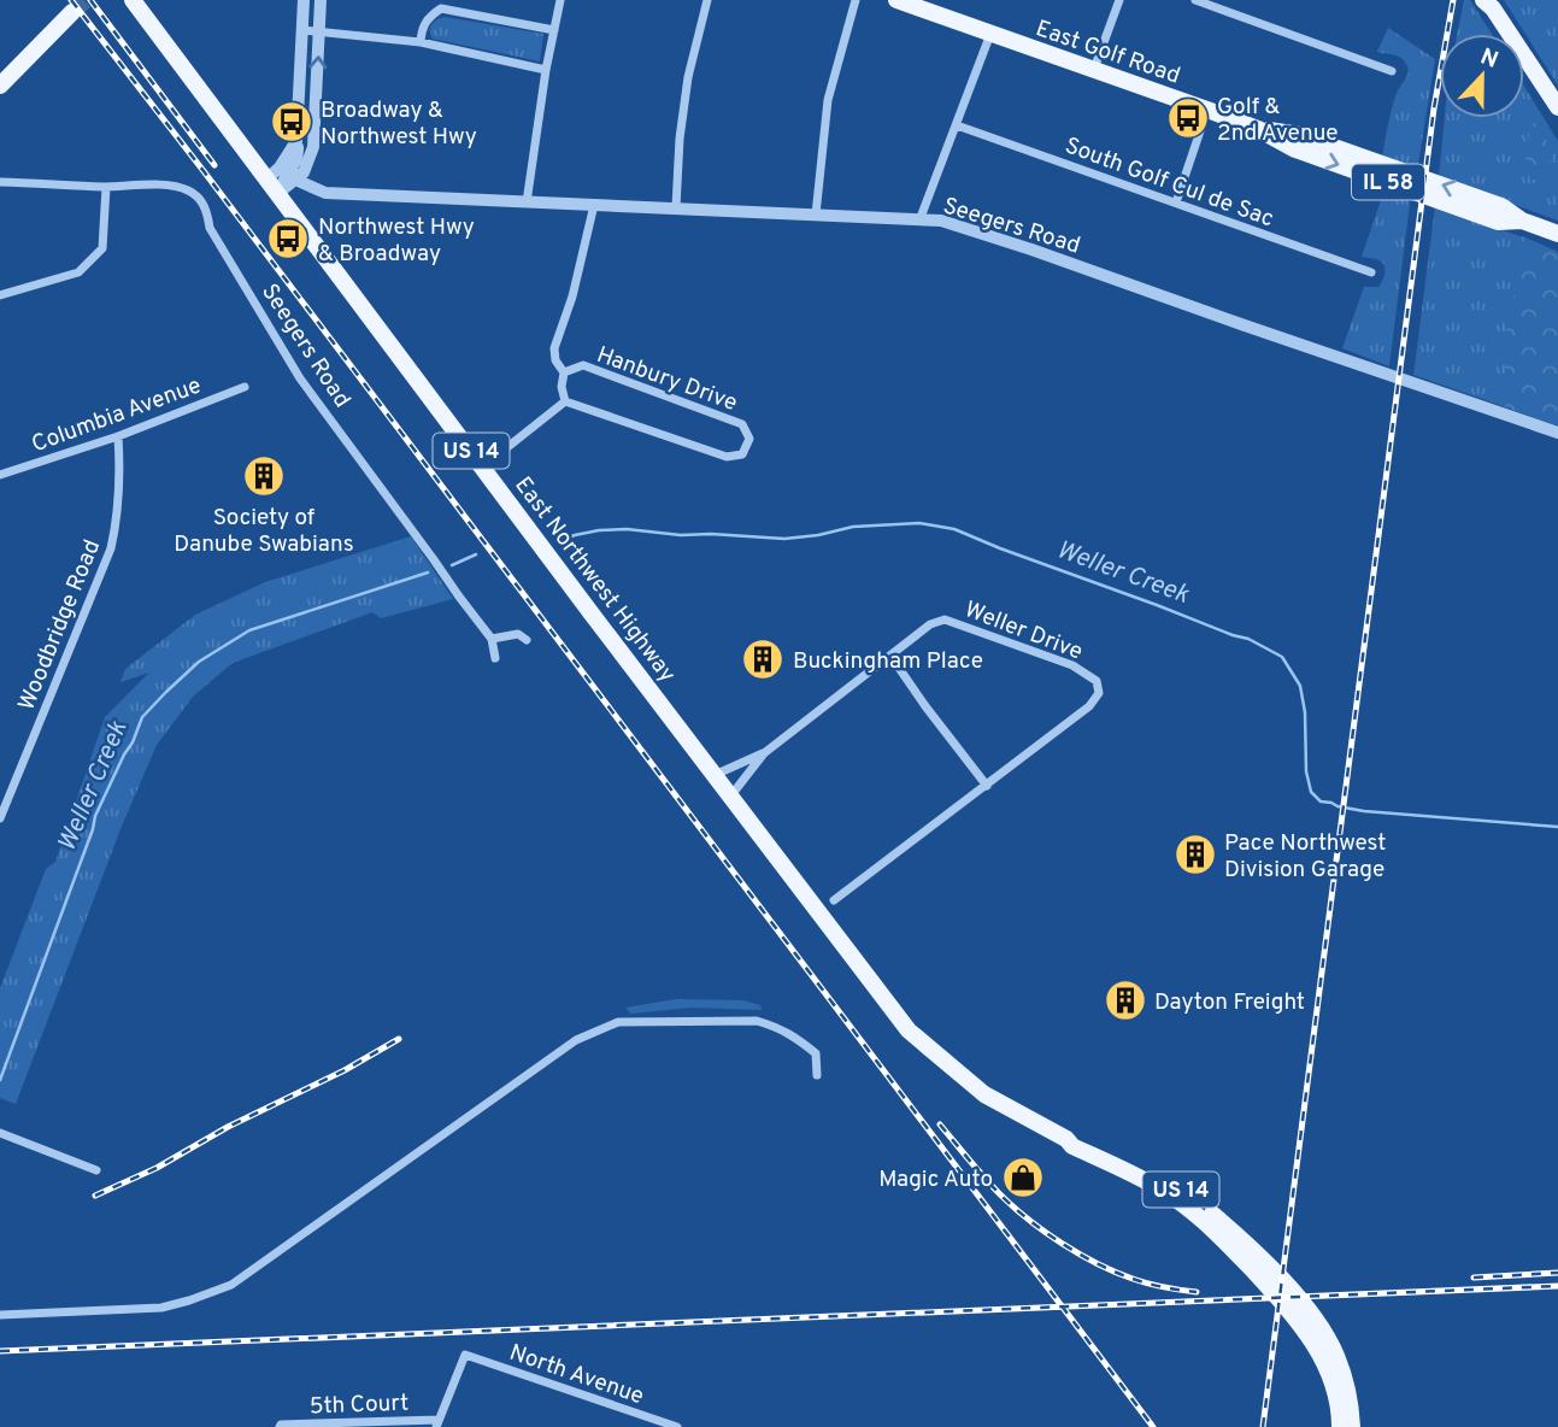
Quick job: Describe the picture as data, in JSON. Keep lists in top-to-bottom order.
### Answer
{
  "streets": {
    "main road": [
      "East Golf Road",
      "IL 58",
      "US 14",
      "East Northwest Highway"
    ],
    "street": [
      "South Golf Cul de Sac",
      "Seegers Road",
      "Hanbury Drive",
      "Columbia Avenue",
      "Woodbridge Road",
      "Weller Drive",
      "North Avenue",
      "5th Court"
    ]
  },
  "crossings": [
    ["Seegers Road", "Hanbury Drive"],
    ["Columbia Avenue", "Woodbridge Road"],
    ["North Avenue", "5th Court"]
  ],
  "water": ["Weller Creek"],
  "places": {
    "bus stop": ["Golf & 2nd Avenue", "Broadway & Northwest Hwy", "Northwest Hwy & Broadway"],
    "building": [
      "Society of Danube Swabians",
      "Buckingham Place",
      "Pace Northwest Division Garage",
      "Dayton Freight"
    ],
    "shop": ["Magic Auto"]
  },
  "north": "top"
}
